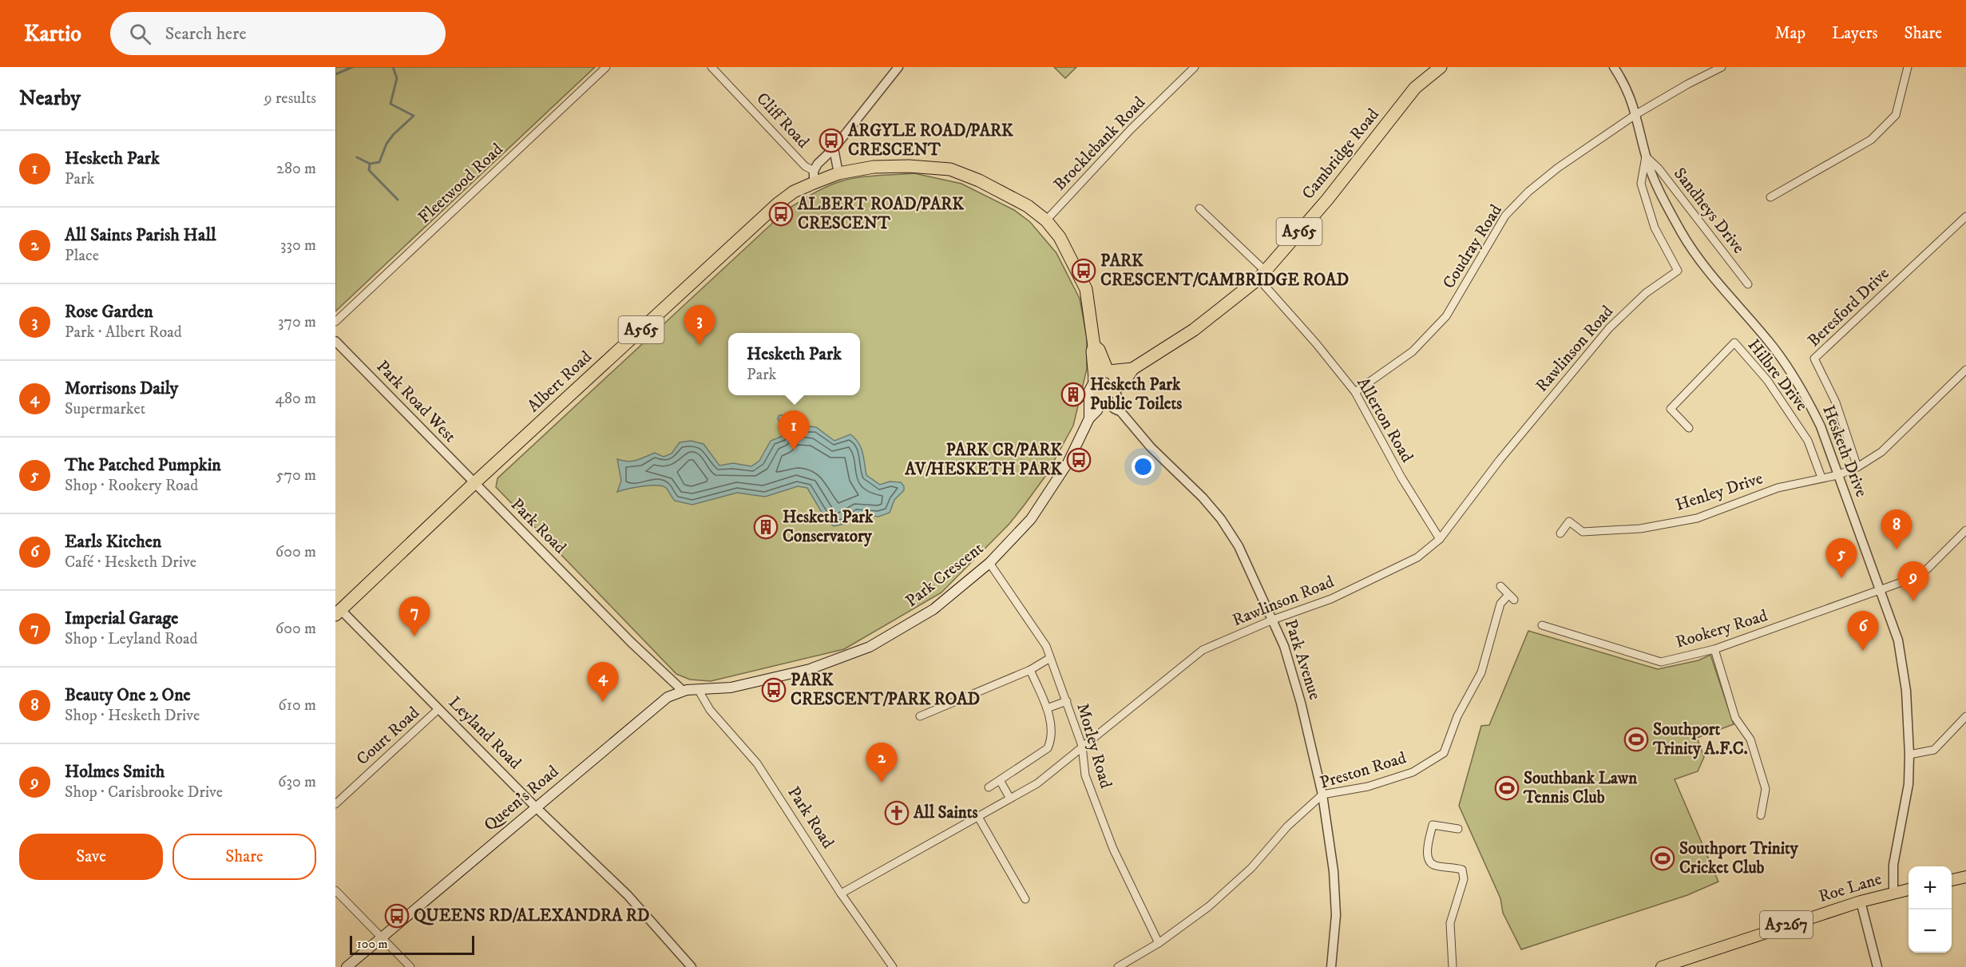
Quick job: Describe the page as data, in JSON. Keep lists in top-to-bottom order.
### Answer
{
  "streets": {
    "highway": [
      "Cambridge Road",
      "A565",
      "Albert Road",
      "Park Crescent"
    ],
    "main road": ["Queen's Road", "Roe Lane", "A5267"],
    "street": [
      "Cliff Road",
      "Brocklebank Road",
      "Fleetwood Road",
      "Sandheys Drive",
      "Coudray Road",
      "Beresford Drive",
      "Rawlinson Road",
      "Hilbre Drive",
      "Park Road West",
      "Allerton Road",
      "Hesketh Drive",
      "Henley Drive",
      "Park Road",
      "Rookery Road",
      "Park Avenue",
      "Leyland Road",
      "Court Road",
      "Morley Road",
      "Preston Road"
    ]
  },
  "crossings": [
    ["Cliff Road", "Albert Road"],
    ["Cliff Road", "Park Crescent"],
    ["Brocklebank Road", "Park Crescent"],
    ["Cambridge Road", "A565"],
    ["Cambridge Road", "Allerton Road"],
    ["Cambridge Road", "Park Crescent"],
    ["Cambridge Road", "Park Avenue"],
    ["Sandheys Drive", "Rawlinson Road"],
    ["Sandheys Drive", "Hesketh Drive"],
    ["A565", "Park Crescent"],
    ["A565", "Park Avenue"],
    ["Coudray Road", "Allerton Road"],
    ["Coudray Road", "Hesketh Drive"],
    ["Beresford Drive", "Henley Drive"],
    ["Rawlinson Road", "Allerton Road"],
    ["Rawlinson Road", "Hesketh Drive"],
    ["Rawlinson Road", "Park Road"],
    ["Rawlinson Road", "Park Avenue"],
    ["Rawlinson Road", "Morley Road"],
    ["Hilbre Drive", "Henley Drive"],
    ["Albert Road", "Park Road West"],
    ["Albert Road", "Park Road"],
    ["Albert Road", "Park Crescent"],
    ["Albert Road", "Leyland Road"],
    ["Park Road West", "Park Road"],
    ["Hesketh Drive", "Henley Drive"],
    ["Hesketh Drive", "Rookery Road"],
    ["Hesketh Drive", "Roe Lane"],
    ["Park Road", "Queen's Road"],
    ["Park Crescent", "Park Avenue"],
    ["Park Crescent", "Morley Road"],
    ["Park Crescent", "Queen's Road"],
    ["Park Avenue", "Preston Road"],
    ["Leyland Road", "Court Road"],
    ["Leyland Road", "Queen's Road"],
    ["Morley Road", "Preston Road"]
  ],
  "places": {
    "bus stop": [
      "ARGYLE ROAD/PARK CRESCENT",
      "ALBERT ROAD/PARK CRESCENT",
      "PARK CRESCENT/CAMBRIDGE ROAD",
      "PARK CR/PARK AV/HESKETH PARK",
      "PARK CRESCENT/PARK ROAD",
      "QUEENS RD/ALEXANDRA RD"
    ],
    "building": ["Hesketh Park Public Toilets", "Hesketh Park Conservatory"],
    "sports": ["Southport Trinity A.F.C.", "Southbank Lawn Tennis Club", "Southport Trinity Cricket Club"],
    "church": ["All Saints"]
  },
  "scale_bar": "100 m",
  "page": {
    "header": "Kartio",
    "search": "Search here",
    "nav": ["Map", "Layers", "Share"],
    "heading": ["Nearby", "9 results"],
    "list": [
      {
        "mark": "1",
        "name": "Hesketh Park",
        "note": "Park",
        "value": "280 m"
      },
      {
        "mark": "2",
        "name": "All Saints Parish Hall",
        "note": "Place",
        "value": "330 m"
      },
      {
        "mark": "3",
        "name": "Rose Garden",
        "note": "Park · Albert Road",
        "value": "370 m"
      },
      {
        "mark": "4",
        "name": "Morrisons Daily",
        "note": "Supermarket",
        "value": "480 m"
      },
      {
        "mark": "5",
        "name": "The Patched Pumpkin",
        "note": "Shop · Rookery Road",
        "value": "570 m"
      },
      {
        "mark": "6",
        "name": "Earls Kitchen",
        "note": "Café · Hesketh Drive",
        "value": "600 m"
      },
      {
        "mark": "7",
        "name": "Imperial Garage",
        "note": "Shop · Leyland Road",
        "value": "600 m"
      },
      {
        "mark": "8",
        "name": "Beauty One 2 One",
        "note": "Shop · Hesketh Drive",
        "value": "610 m"
      },
      {
        "mark": "9",
        "name": "Holmes Smith",
        "note": "Shop · Carisbrooke Drive",
        "value": "630 m"
      }
    ],
    "pins": [
      "3",
      "1",
      "8",
      "5",
      "9",
      "7",
      "6",
      "4",
      "2"
    ],
    "popup": ["Hesketh Park", "Park"],
    "buttons": ["Save", "Share"],
    "map_buttons": ["+", "−"],
    "scale": "100 m"
  }
}
